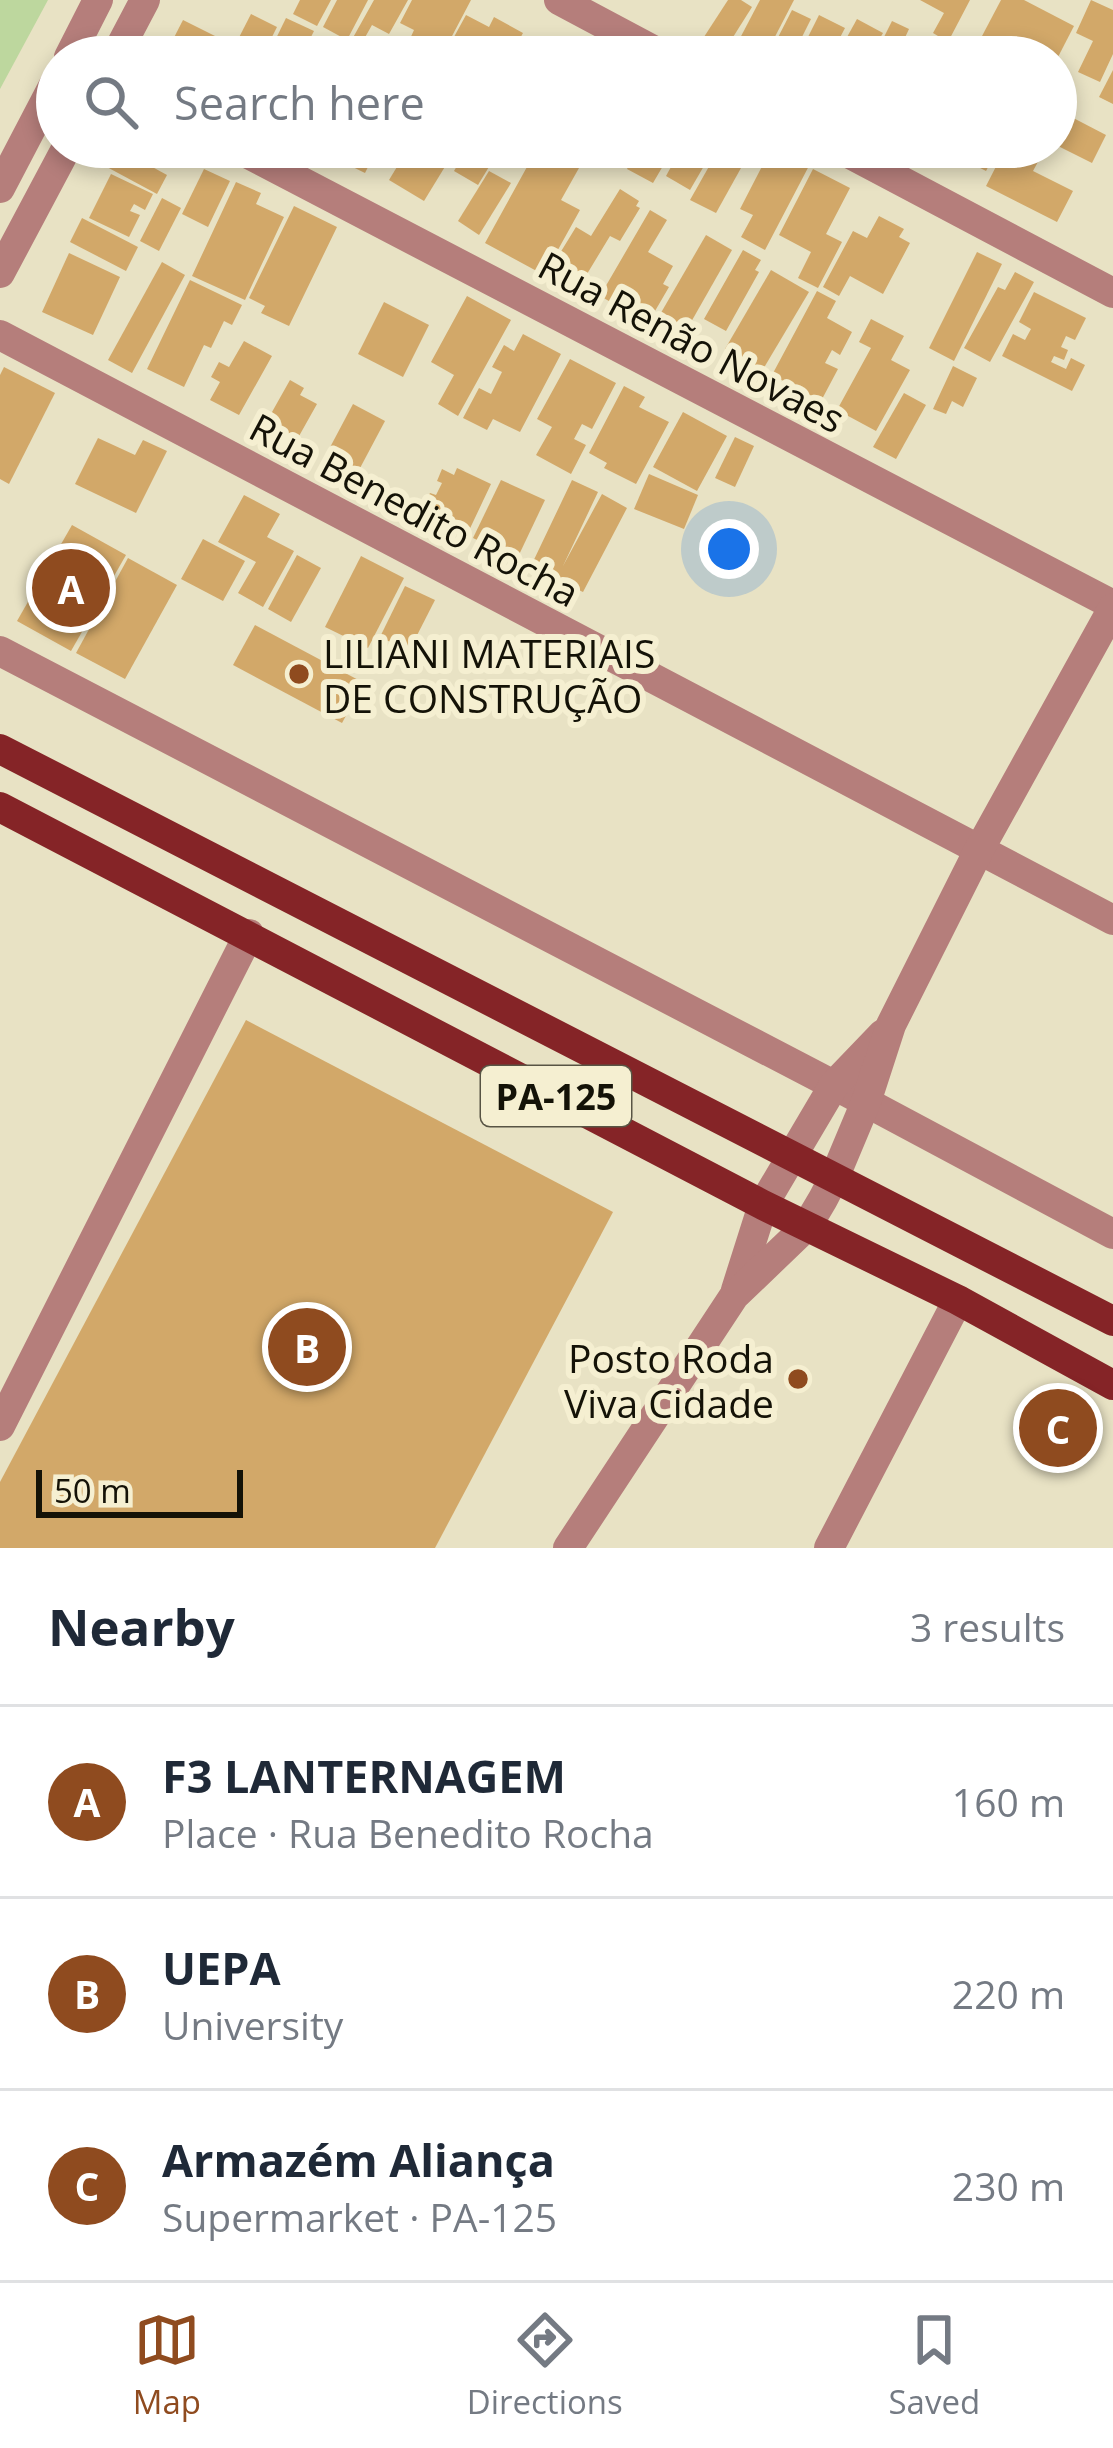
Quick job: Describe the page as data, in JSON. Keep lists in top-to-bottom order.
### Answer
{
  "streets": {
    "main road": ["PA-125"],
    "street": ["Rua Renão Novaes", "Rua Benedito Rocha"]
  },
  "places": ["LILIANI MATERIAIS DE CONSTRUÇÃO", "Posto Roda Viva Cidade"],
  "scale_bar": "50 m",
  "page": {
    "search": "Search here",
    "pins": ["A", "B", "C"],
    "scale": "50 m",
    "heading": ["Nearby", "3 results"],
    "list": [
      {
        "mark": "A",
        "name": "F3 LANTERNAGEM",
        "note": "Place · Rua Benedito Rocha",
        "value": "160 m"
      },
      {
        "mark": "B",
        "name": "UEPA",
        "note": "University",
        "value": "220 m"
      },
      {
        "mark": "C",
        "name": "Armazém Aliança",
        "note": "Supermarket · PA-125",
        "value": "230 m"
      }
    ],
    "nav": ["Map", "Directions", "Saved"]
  }
}
